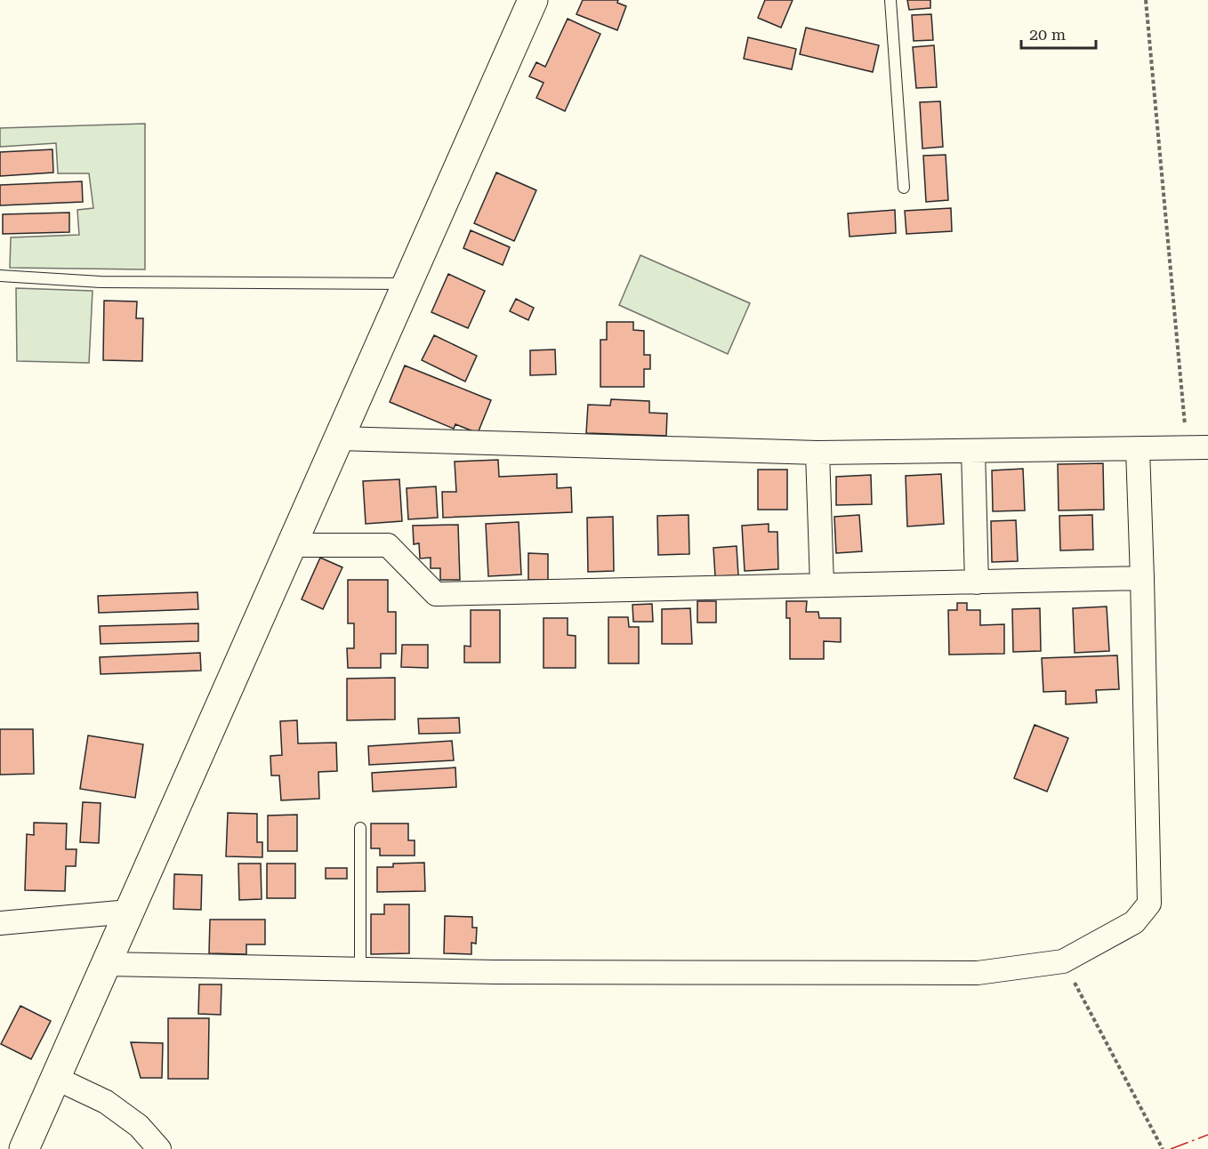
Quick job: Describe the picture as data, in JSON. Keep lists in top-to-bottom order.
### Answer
{
  "scale_bar": "20 m"
}
